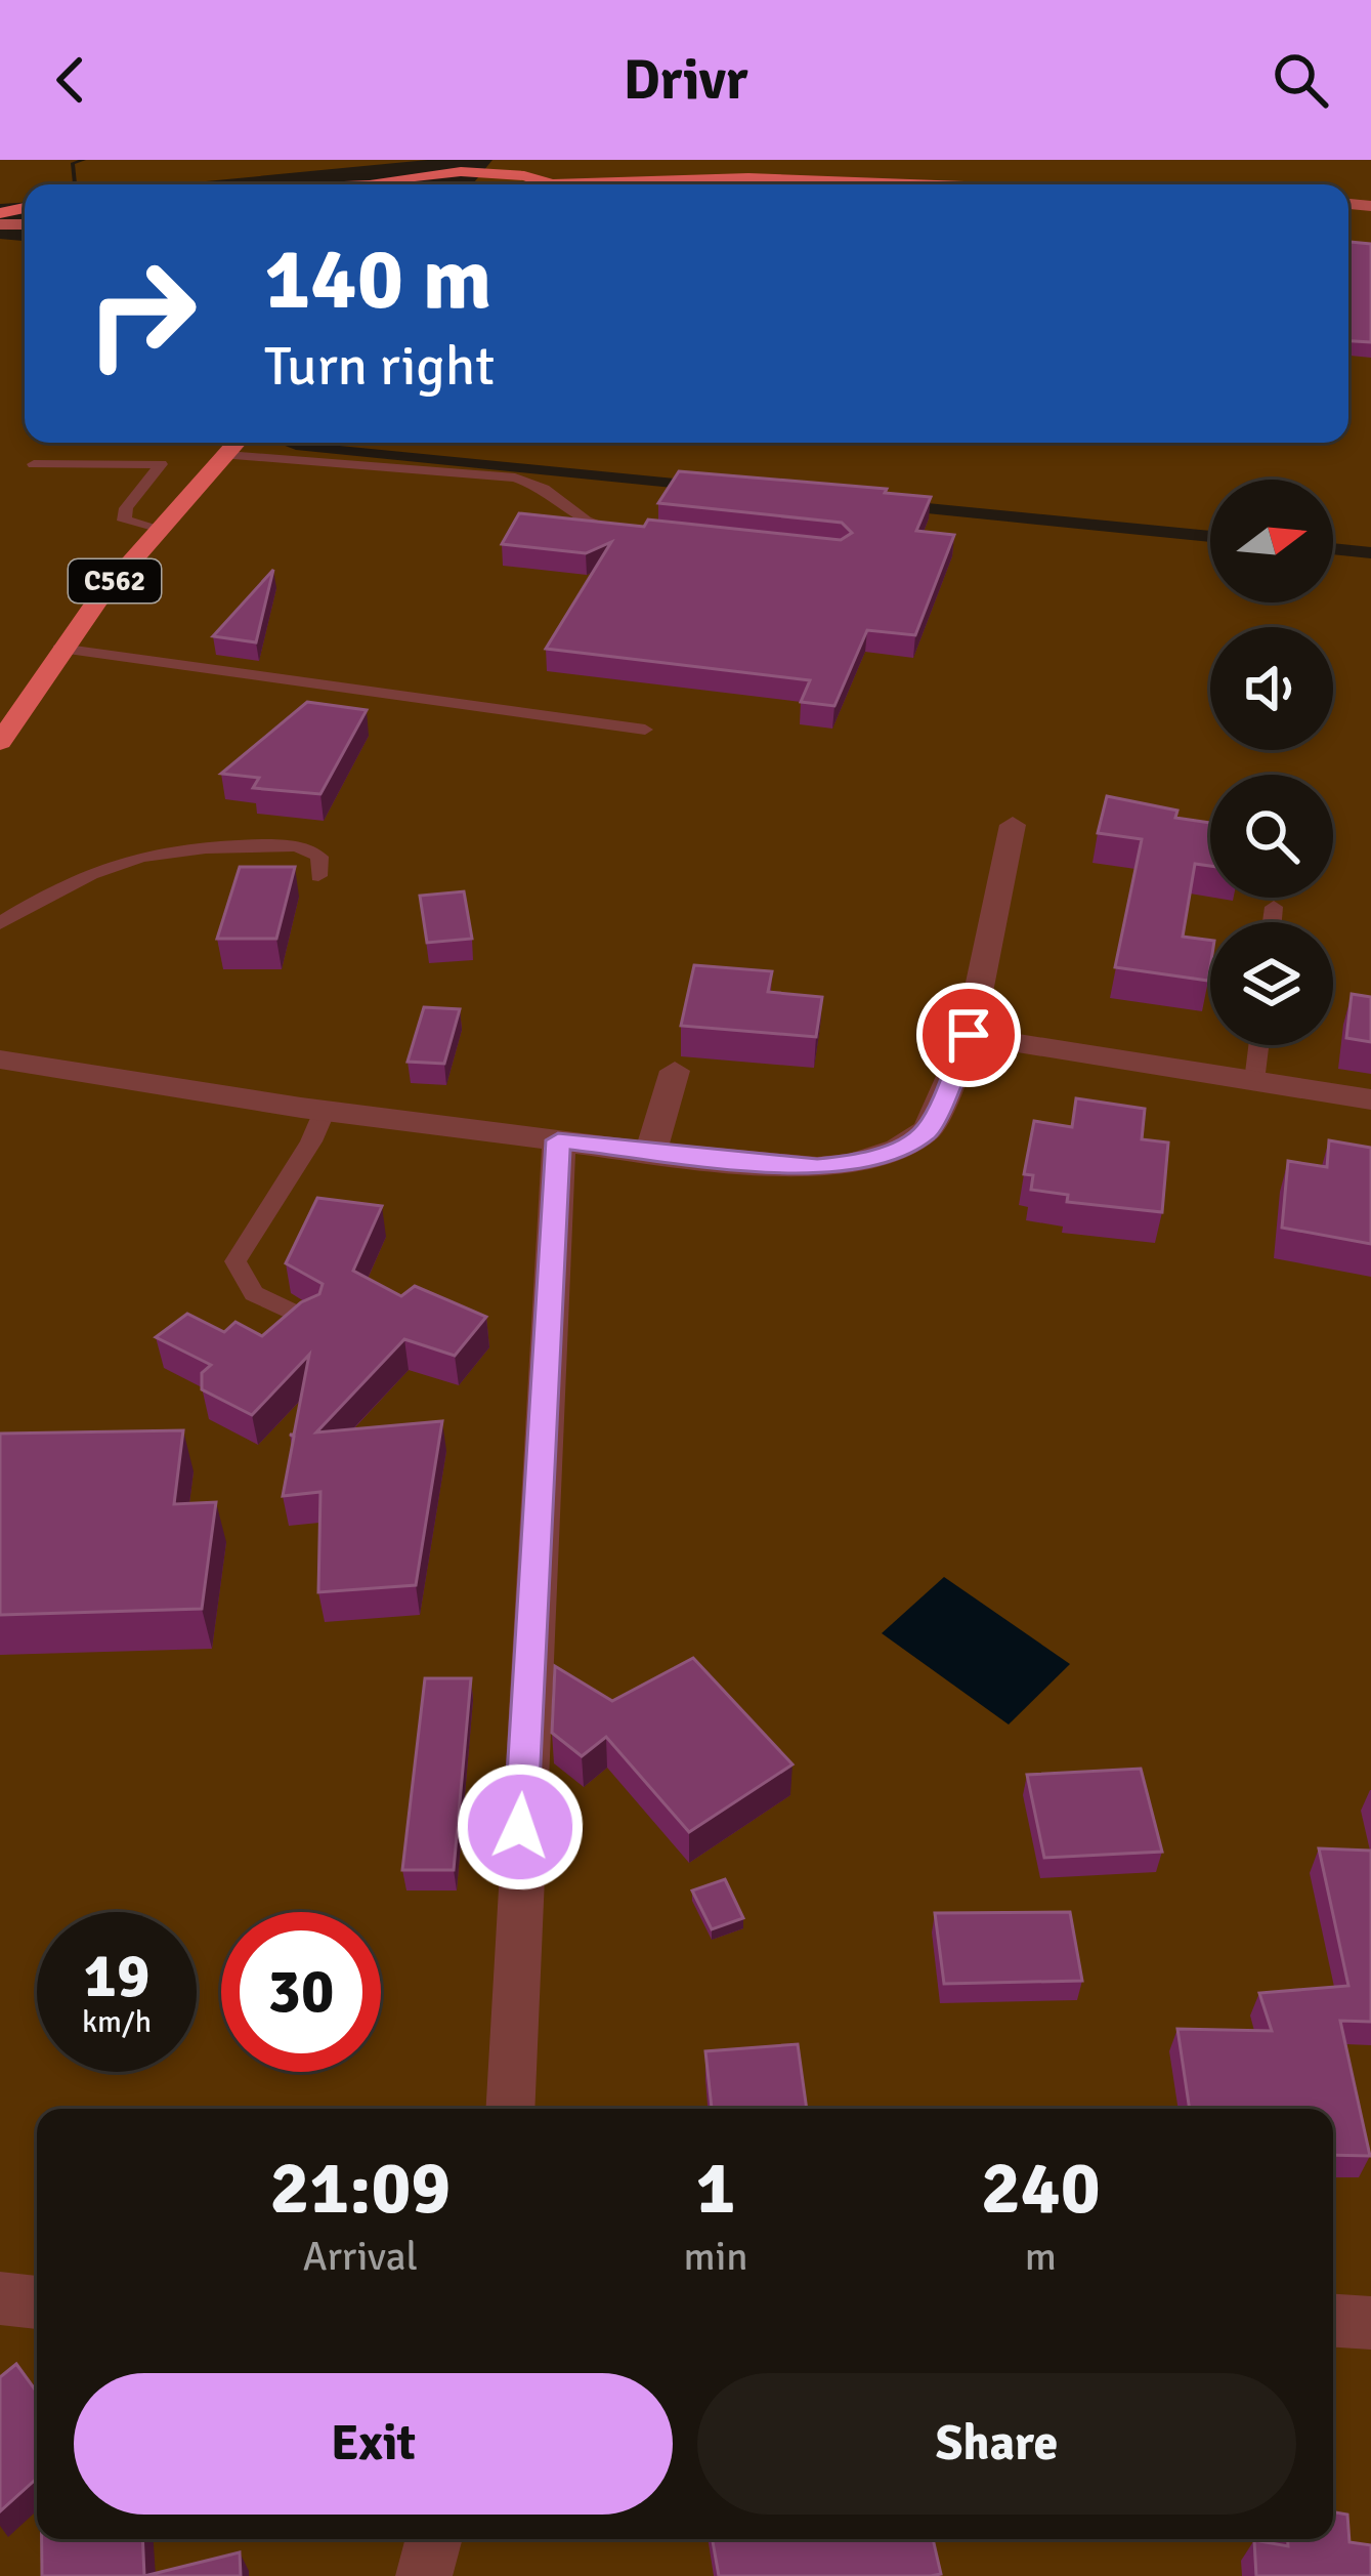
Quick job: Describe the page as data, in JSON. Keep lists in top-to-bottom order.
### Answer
{
  "streets": {
    "main road": ["C562"]
  },
  "north": "right",
  "page": {
    "header": "Drivr",
    "turn": ["140 m", "Turn right"],
    "speed": "19 km/h",
    "limit": "30",
    "eta": [
      "21:09",
      "Arrival",
      "1",
      "min",
      "240",
      "m"
    ],
    "buttons": ["Exit", "Share"]
  }
}
